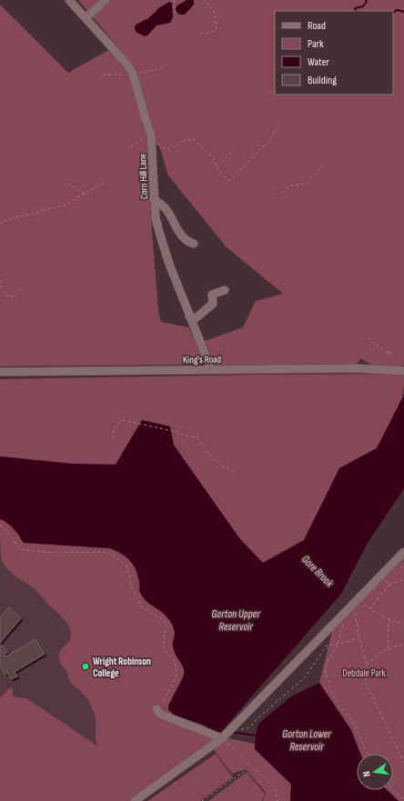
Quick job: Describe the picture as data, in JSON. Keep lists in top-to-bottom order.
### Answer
{
  "streets": {
    "street": ["Corn Hill Lane", "King's Road"]
  },
  "crossings": [
    ["Corn Hill Lane", "King's Road"]
  ],
  "water": ["Gore Brook", "Gorton Upper Reservoir", "Gorton Lower Reservoir"],
  "parks": ["Debdale Park"],
  "places": ["Wright Robinson College"],
  "legend": [
    "Road",
    "Park",
    "Water",
    "Building"
  ],
  "north": "left"
}
